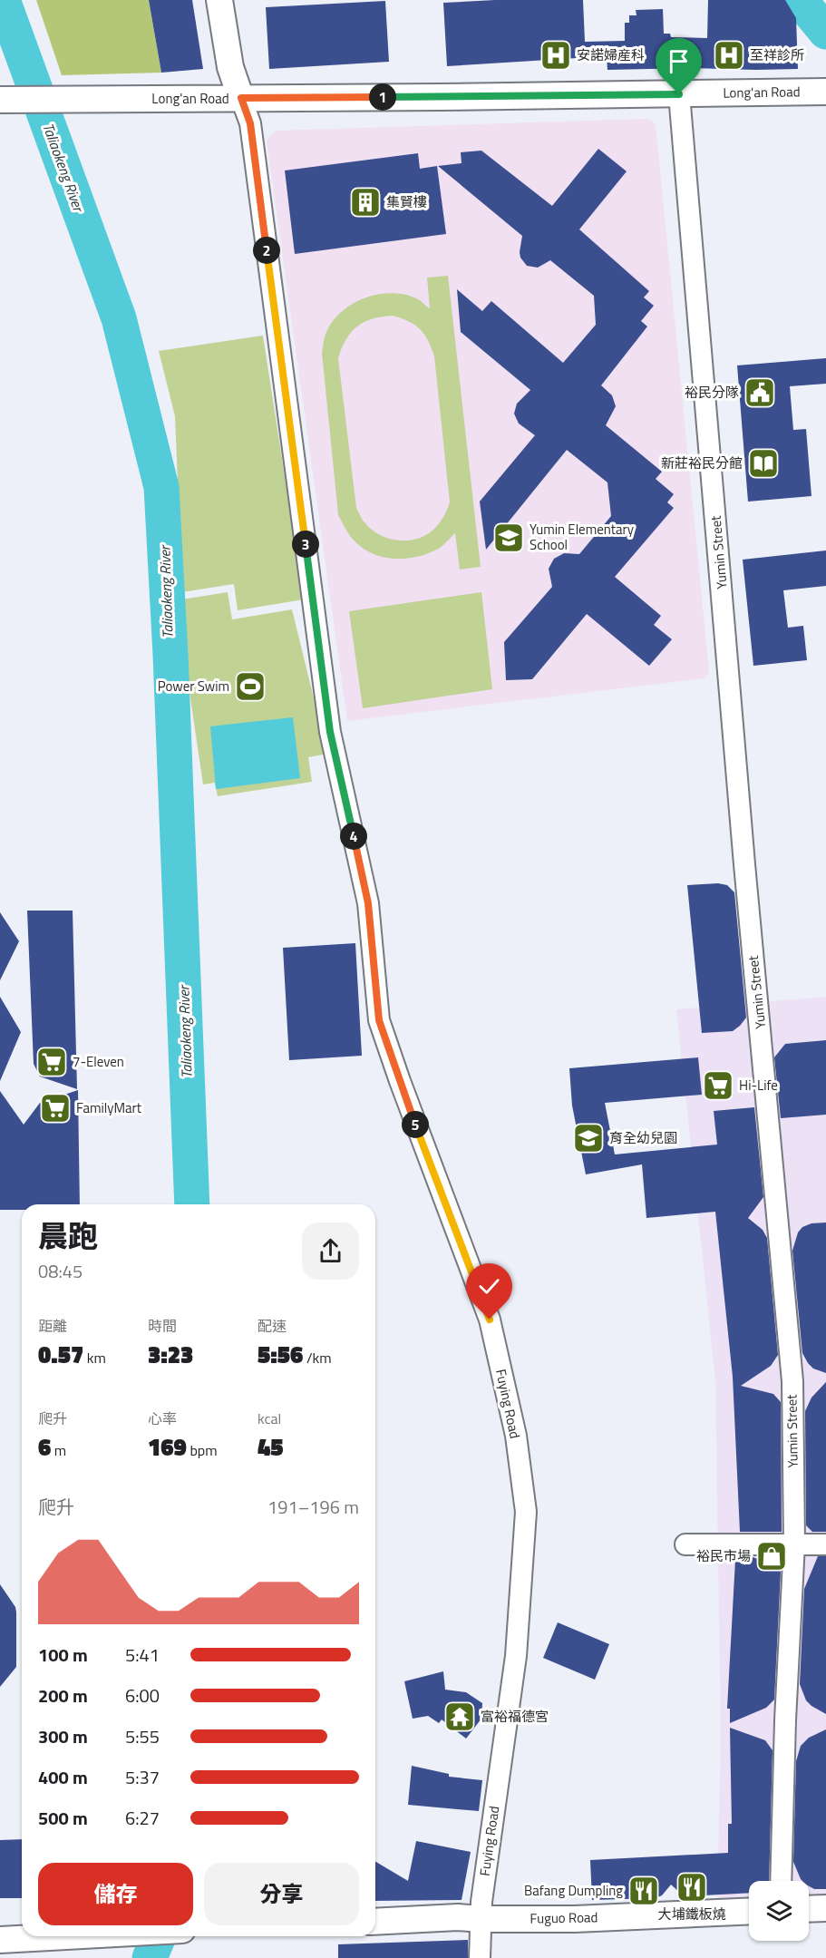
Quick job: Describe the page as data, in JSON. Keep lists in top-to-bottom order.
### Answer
{
  "streets": {
    "street": [
      "Long'an Road",
      "Yumin Street",
      "Fuying Road",
      "Fuguo Road"
    ]
  },
  "crossings": [
    ["Long'an Road", "Yumin Street"],
    ["Long'an Road", "Fuying Road"],
    ["Fuying Road", "Fuguo Road"]
  ],
  "water": ["Taliaokeng River"],
  "places": {
    "hospital": ["安諾婦産科", "至祥診所"],
    "building": ["集賢樓"],
    "public building": ["裕民分隊"],
    "library": ["新莊裕民分館"],
    "school or university": ["Yumin Elementary School", "育全幼兒園"],
    "sports": ["Power Swim"],
    "supermarket": ["7-Eleven", "Hi-Life", "FamilyMart"],
    "shop": ["裕民市場"],
    "temple": ["富裕福德宮"],
    "restaurant": ["大埔鐵板燒", "Bafang Dumpling"]
  },
  "page": {
    "pins": [
      "1",
      "2",
      "3",
      "4",
      "5"
    ],
    "heading": ["晨跑", "08:45"],
    "stats": [
      ["距離", "0.57 km"],
      ["時間", "3:23"],
      ["配速", "5:56 /km"],
      ["爬升", "6 m"],
      ["心率", "169 bpm"],
      ["kcal", "45"]
    ],
    "chart": ["爬升", "191–196 m"],
    "list": [
      {
        "name": "100 m",
        "note": "5:41"
      },
      {
        "name": "200 m",
        "note": "6:00"
      },
      {
        "name": "300 m",
        "note": "5:55"
      },
      {
        "name": "400 m",
        "note": "5:37"
      },
      {
        "name": "500 m",
        "note": "6:27"
      }
    ],
    "buttons": ["儲存", "分享"]
  }
}
